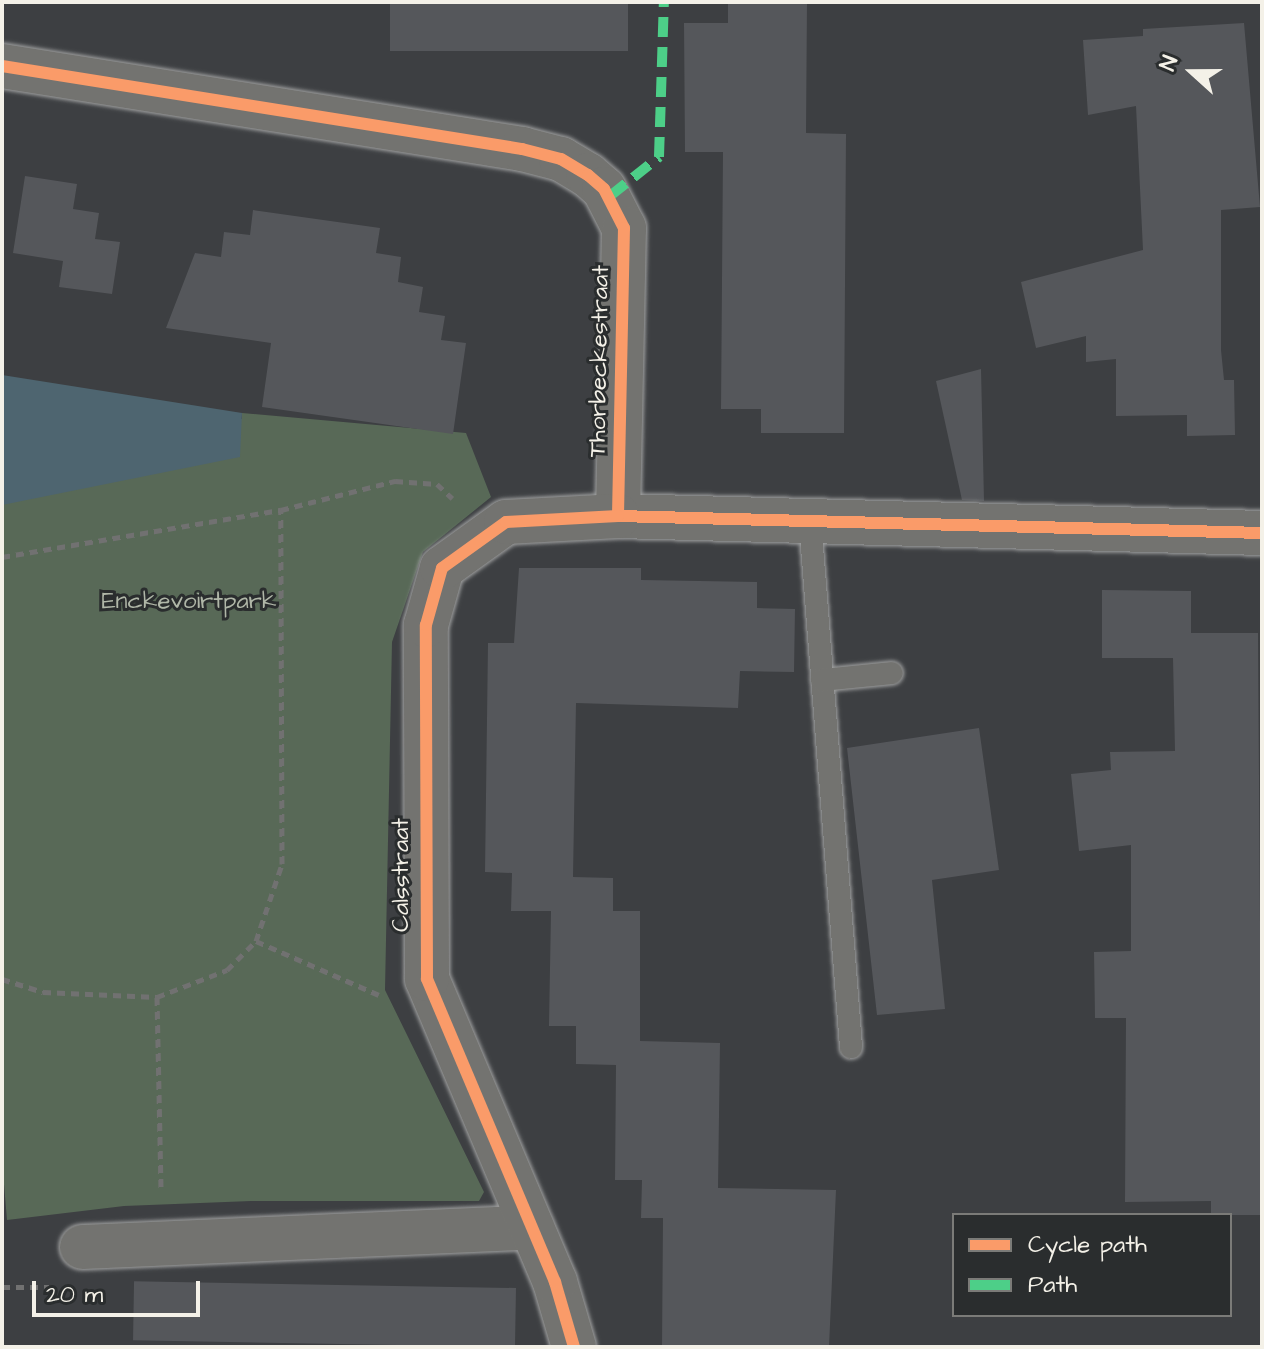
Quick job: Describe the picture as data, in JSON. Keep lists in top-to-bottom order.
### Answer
{
  "streets": {
    "street": ["Thorbeckestraat", "Calsstraat"]
  },
  "crossings": [
    ["Thorbeckestraat", "Calsstraat"]
  ],
  "parks": ["Enckevoirtpark"],
  "legend": ["Cycle path", "Path"],
  "scale_bar": "20 m",
  "north": "left"
}
